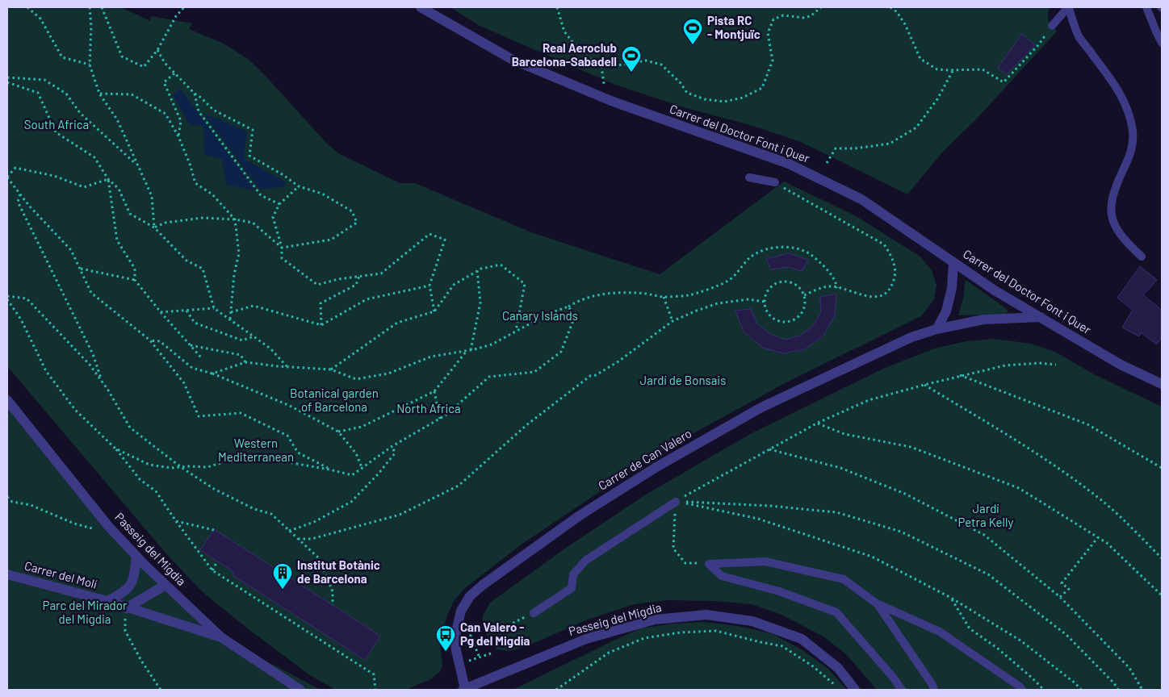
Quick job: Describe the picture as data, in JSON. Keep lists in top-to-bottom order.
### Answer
{
  "streets": {
    "street": [
      "Carrer del Doctor Font i Quer",
      "Carrer de Can Valero",
      "Passeig del Migdia",
      "Carrer del Molí"
    ]
  },
  "crossings": [
    ["Carrer del Doctor Font i Quer", "Carrer de Can Valero"],
    ["Carrer de Can Valero", "Passeig del Migdia"],
    ["Passeig del Migdia", "Carrer del Molí"]
  ],
  "parks": [
    "South Africa",
    "Canary Islands",
    "Jardí de Bonsais",
    "Botanical garden of Barcelona",
    "North Africa",
    "Western Mediterranean",
    "Jardí Petra Kelly",
    "Parc del Mirador del Migdia"
  ],
  "places": {
    "sports": ["Pista RC - Montjuïc", "Real Aeroclub Barcelona-Sabadell"],
    "building": ["Institut Botànic de Barcelona"],
    "bus stop": ["Can Valero - Pg del Migdia"]
  }
}
